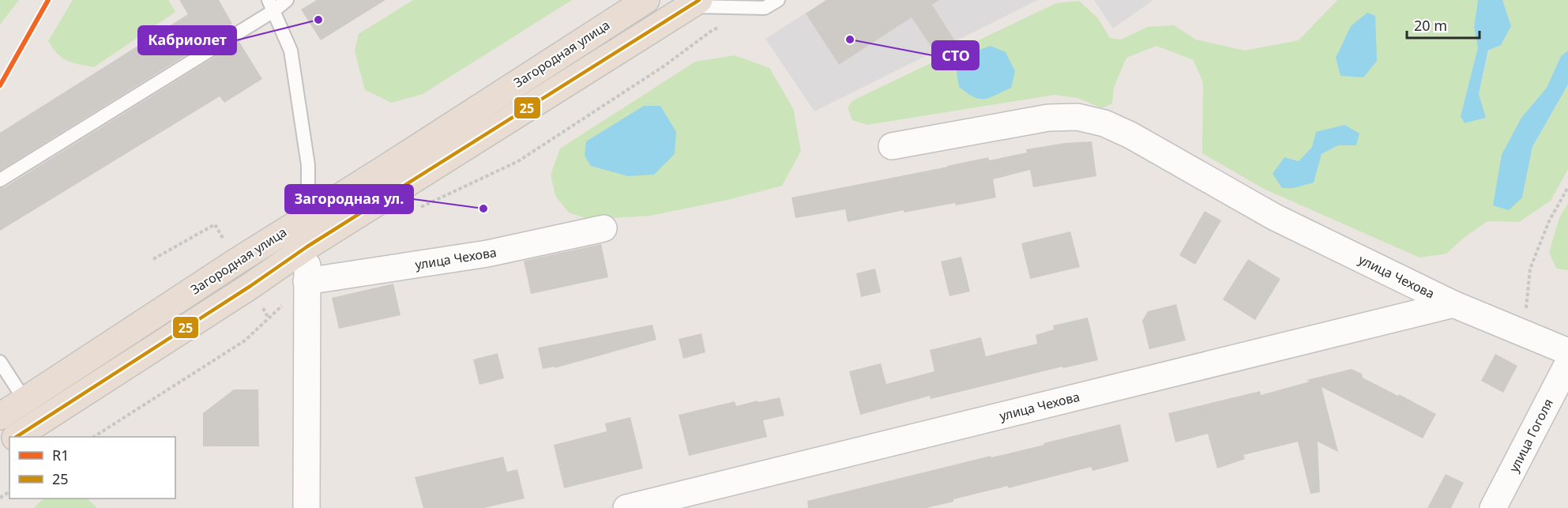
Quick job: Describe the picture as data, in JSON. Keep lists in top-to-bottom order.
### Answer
{
  "streets": {
    "highway": ["Загородная улица"],
    "street": ["улица Чехова", "улица Гоголя"]
  },
  "places": ["Кабриолет", "СТО", "Загородная ул."],
  "lines": ["transit line R1", "transit line 25"],
  "legend": ["R1", "25"],
  "scale_bar": "20 m"
}
